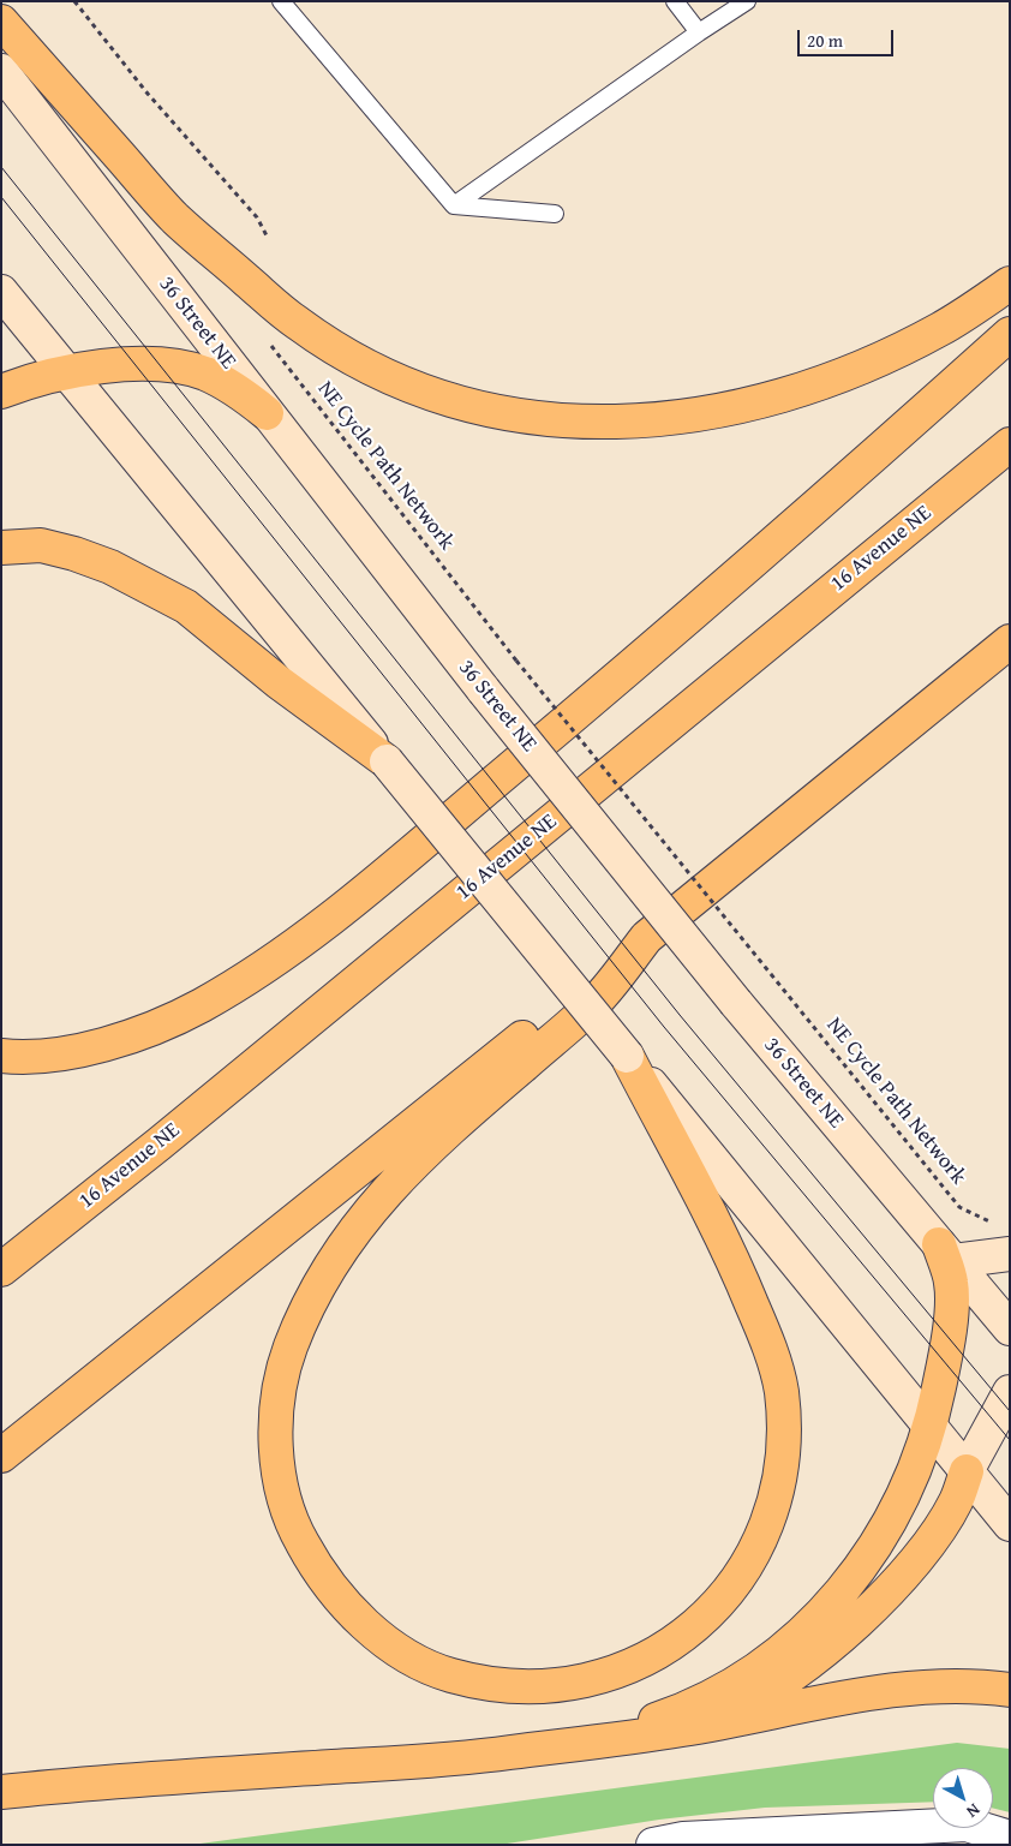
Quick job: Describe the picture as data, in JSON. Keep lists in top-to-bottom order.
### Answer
{
  "streets": {
    "highway": ["16 Avenue NE"],
    "main road": ["36 Street NE"],
    "path": ["NE Cycle Path Network"]
  },
  "scale_bar": "20 m",
  "north": "bottom right"
}
